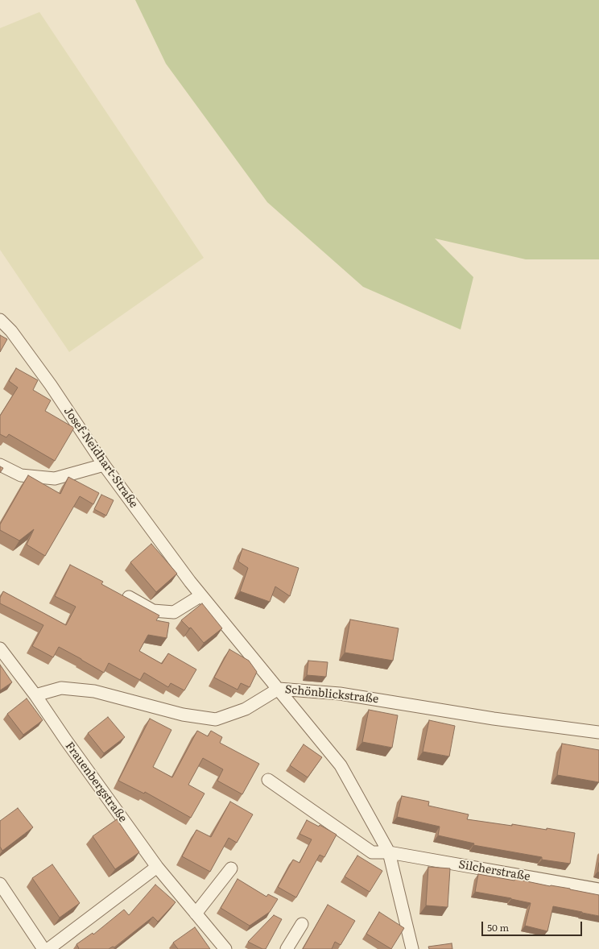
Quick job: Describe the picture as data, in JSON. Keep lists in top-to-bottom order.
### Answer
{
  "streets": {
    "street": [
      "Josef-Neidhart-Straße",
      "Schönblickstraße",
      "Frauenbergstraße",
      "Silcherstraße"
    ]
  },
  "crossings": [
    ["Josef-Neidhart-Straße", "Schönblickstraße"],
    ["Josef-Neidhart-Straße", "Silcherstraße"],
    ["Schönblickstraße", "Frauenbergstraße"]
  ],
  "scale_bar": "50 m"
}
